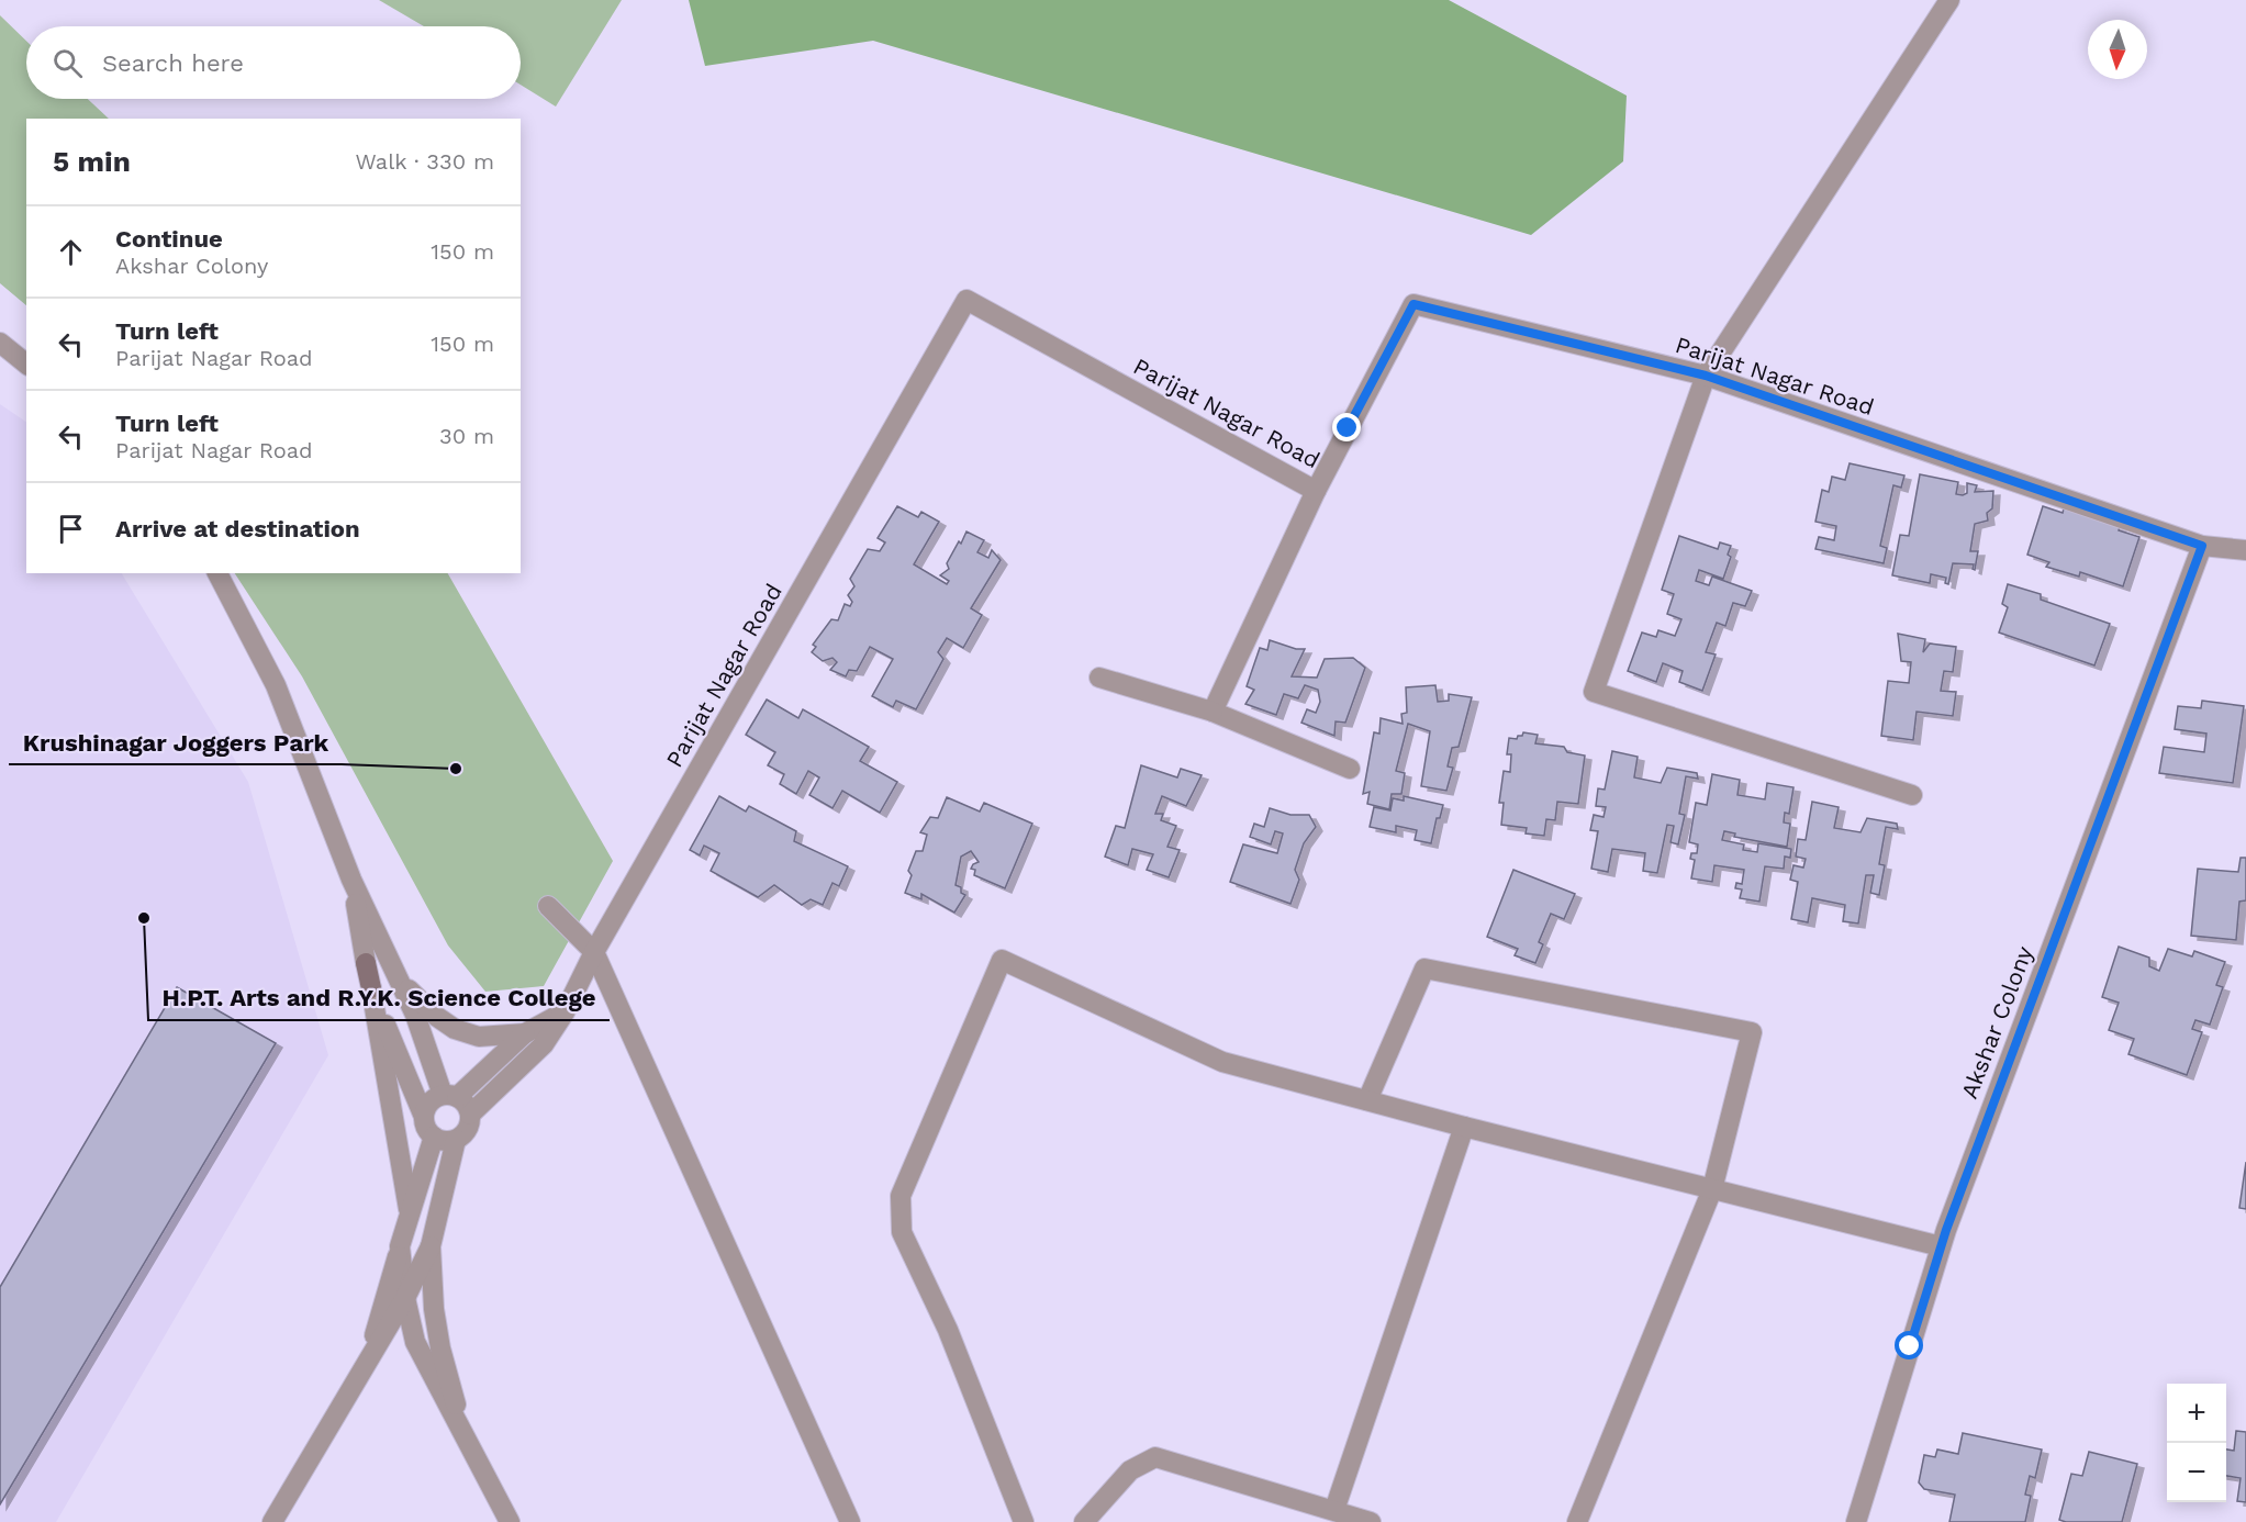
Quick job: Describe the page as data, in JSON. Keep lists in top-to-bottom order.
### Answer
{
  "streets": {
    "street": ["Parijat Nagar Road", "Akshar Colony"]
  },
  "crossings": [
    ["Parijat Nagar Road", "Akshar Colony"]
  ],
  "places": ["Krushinagar Joggers Park", "H.P.T. Arts and R.Y.K. Science College"],
  "north": "bottom",
  "page": {
    "search": "Search here",
    "heading": ["5 min", "Walk · 330 m"],
    "list": [
      ["Continue", "Akshar Colony", "150 m"],
      ["Turn left", "Parijat Nagar Road", "150 m"],
      ["Turn left", "Parijat Nagar Road", "30 m"],
      "Arrive at destination"
    ],
    "map_buttons": ["+", "−"]
  }
}
